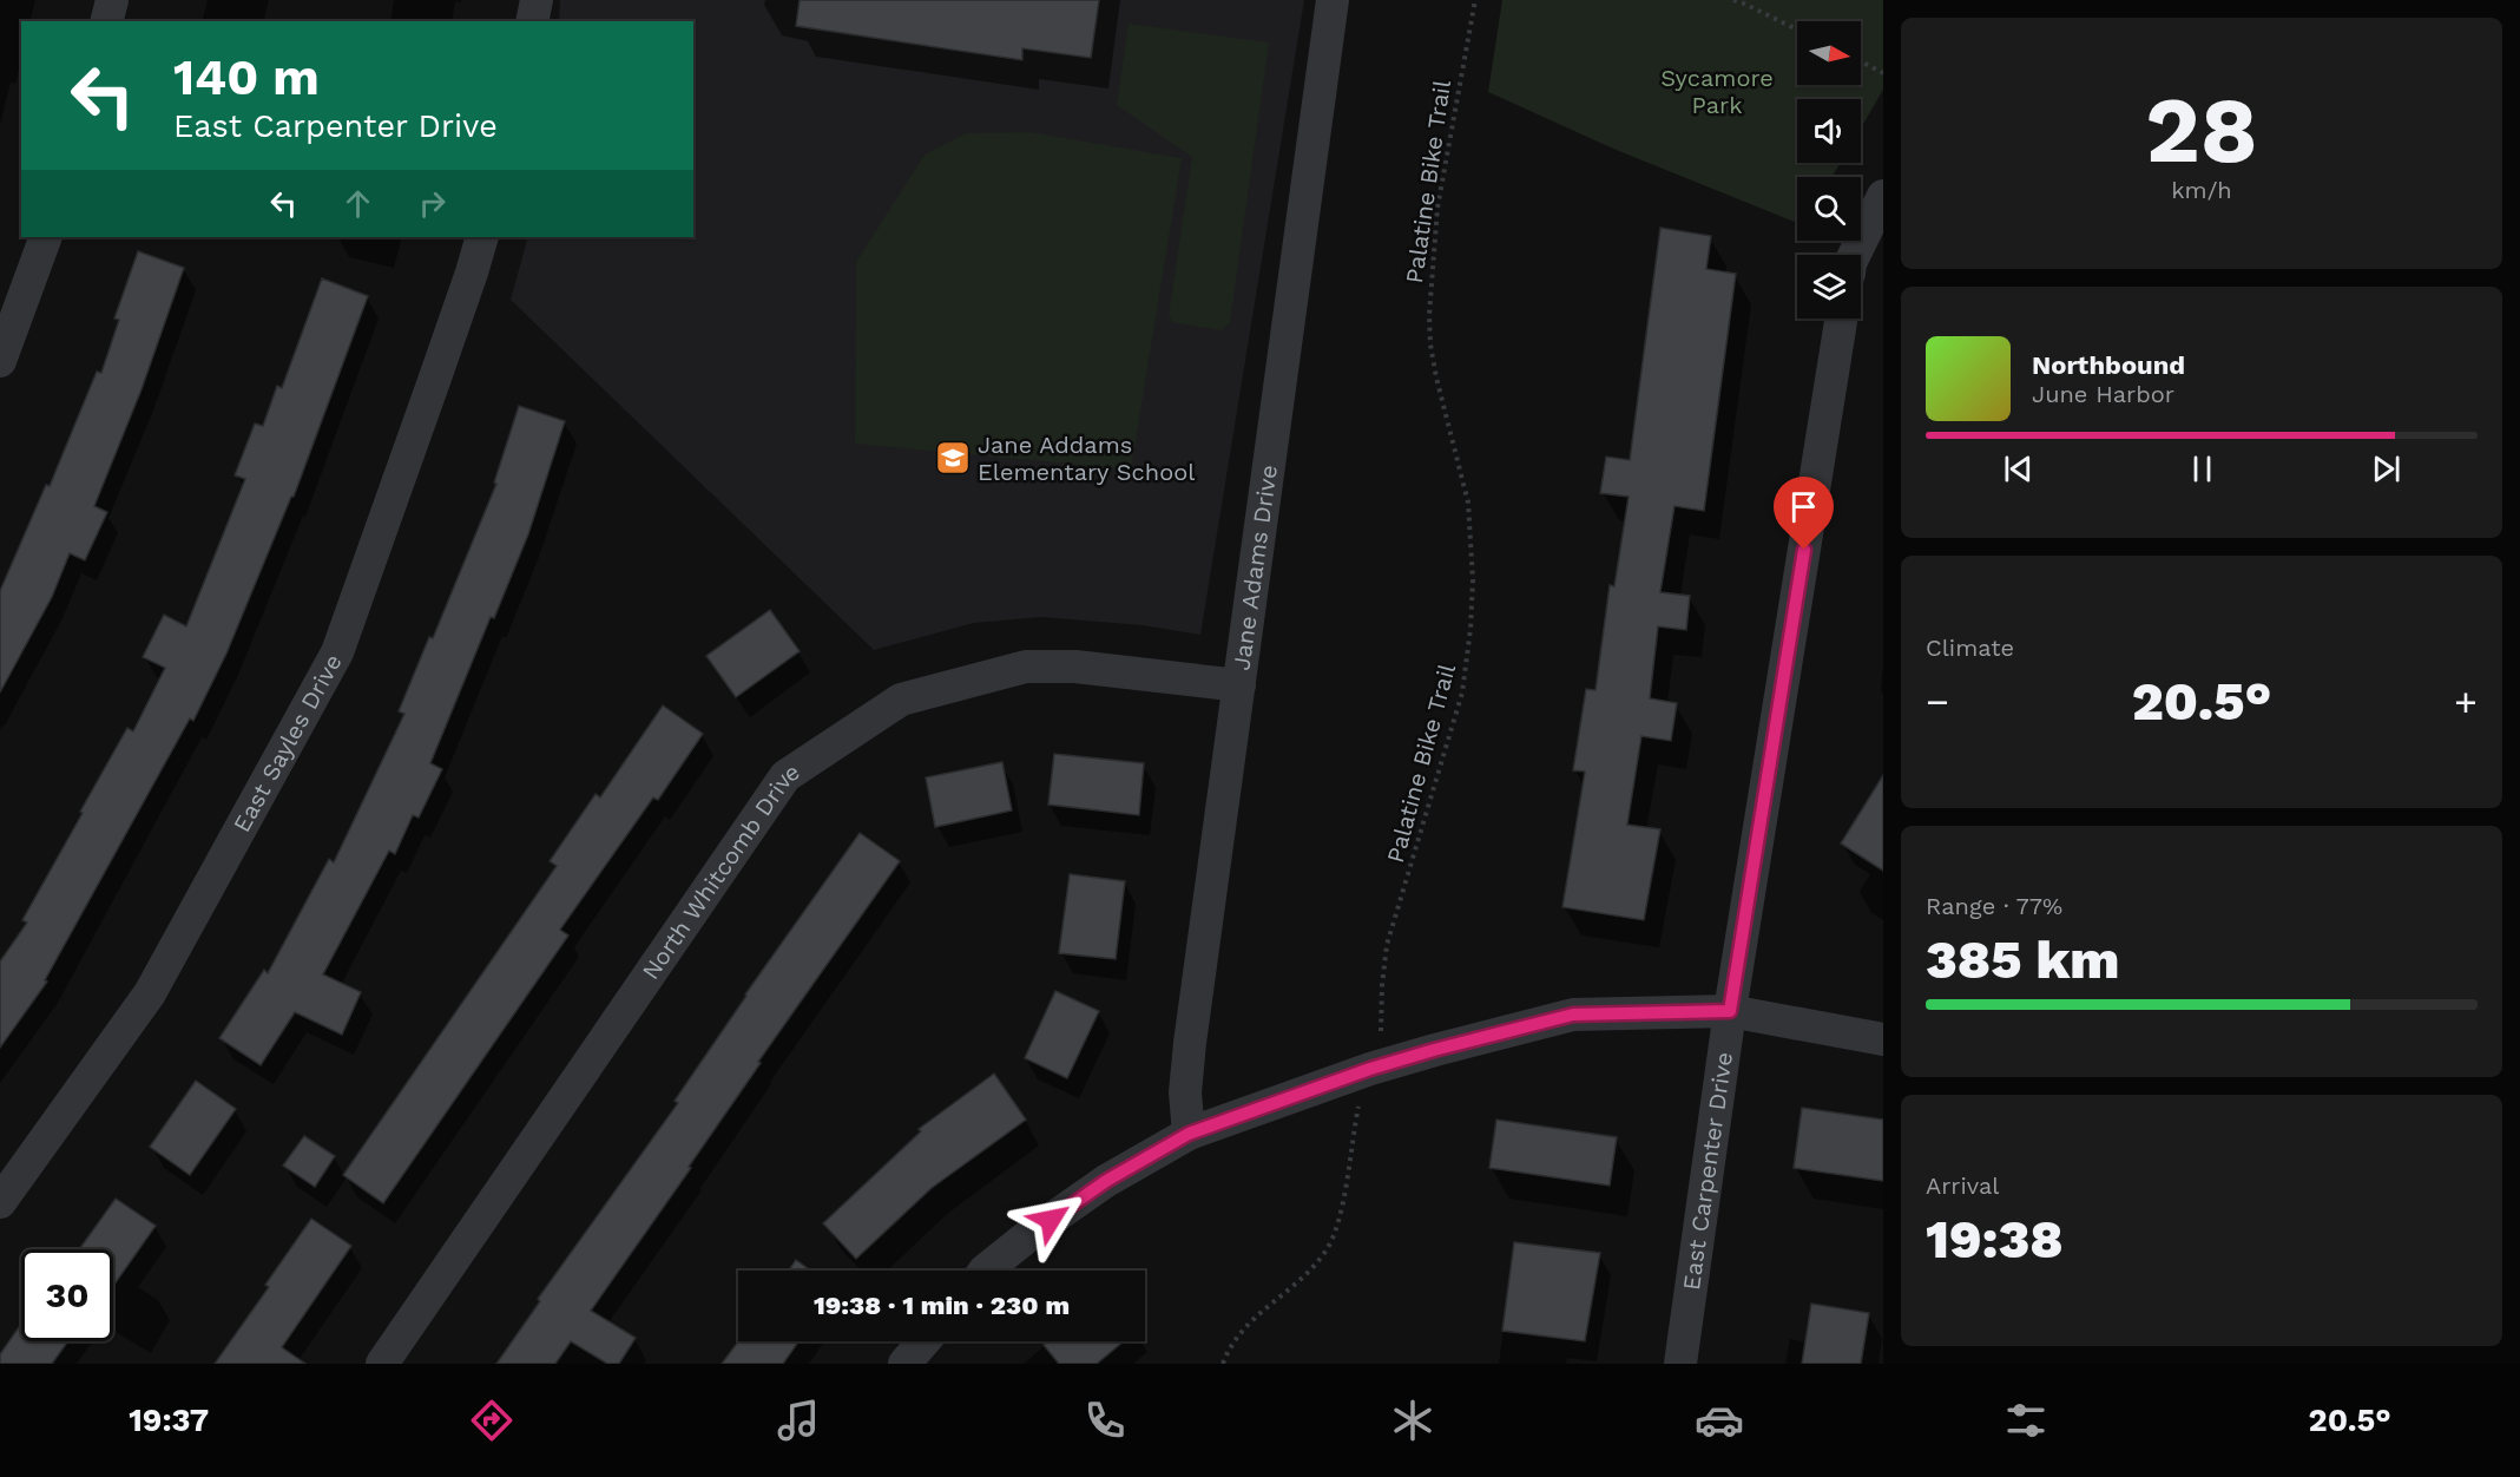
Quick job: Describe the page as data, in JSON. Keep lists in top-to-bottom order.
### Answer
{
  "streets": {
    "street": [
      "Jane Adams Drive",
      "East Sayles Drive",
      "North Whitcomb Drive",
      "East Carpenter Drive"
    ],
    "path": ["Palatine Bike Trail"]
  },
  "crossings": [
    ["Jane Adams Drive", "North Whitcomb Drive"]
  ],
  "parks": ["Sycamore Park"],
  "places": {
    "school or university": ["Jane Addams Elementary School"]
  },
  "north": "right",
  "page": {
    "tile": [
      ["28", "km/h"],
      "Climate",
      ["Range · 77%", "385 km"],
      ["Arrival", "19:38"]
    ],
    "turn": ["140 m", "East Carpenter Drive"],
    "song": ["Northbound", "June Harbor"],
    "heat": ["−", "20.5°", "+"],
    "limit": "30",
    "trip": "19:38 · 1 min · 230 m",
    "tabs": ["19:37", "20.5°"]
  }
}
